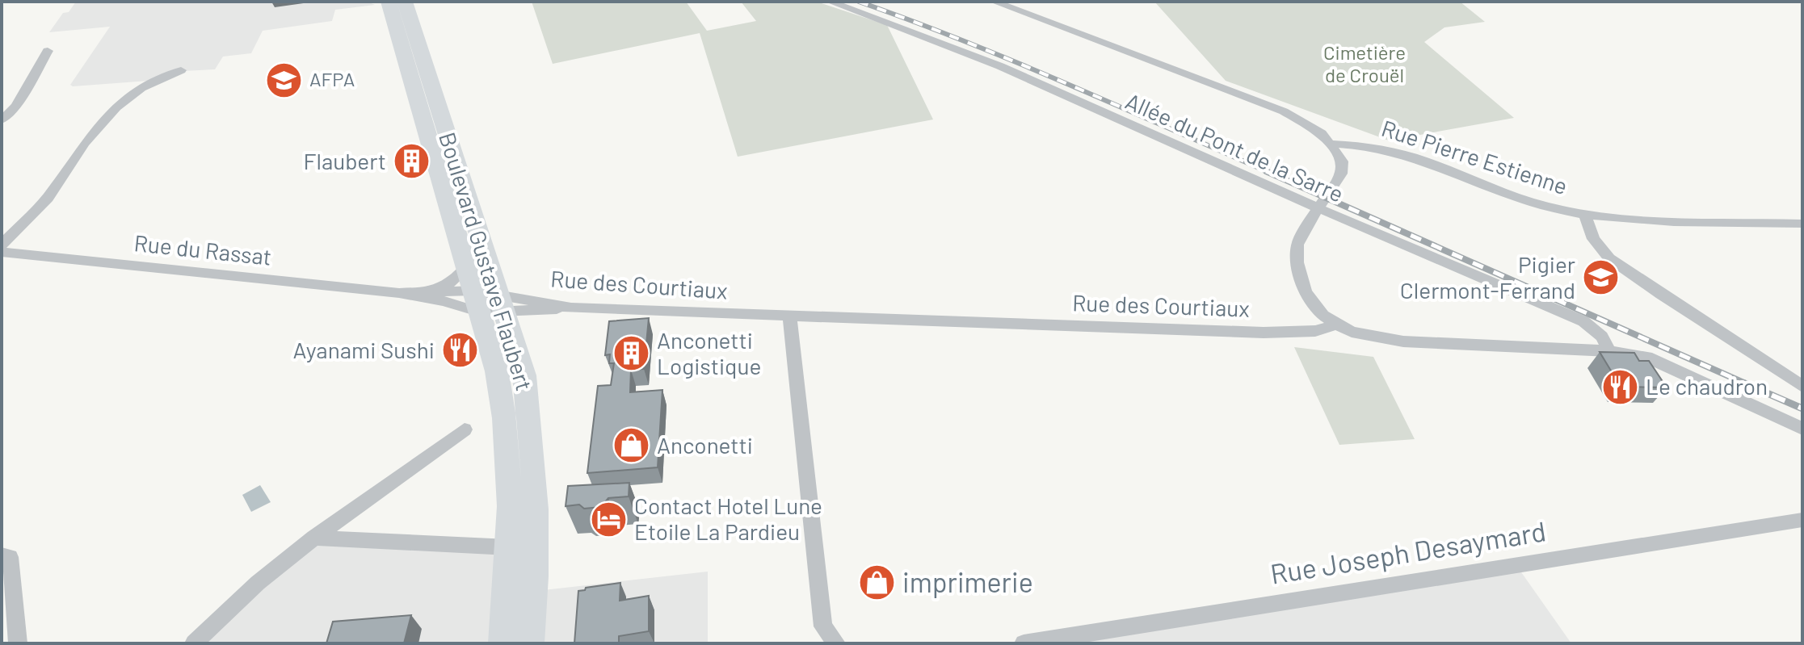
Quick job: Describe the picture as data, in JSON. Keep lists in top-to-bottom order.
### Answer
{
  "streets": {
    "main road": ["Boulevard Gustave Flaubert"],
    "street": [
      "Allée du Pont de la Sarre",
      "Rue Pierre Estienne",
      "Rue du Rassat",
      "Rue des Courtiaux",
      "Rue Joseph Desaymard"
    ]
  },
  "crossings": [
    ["Rue du Rassat", "Boulevard Gustave Flaubert"],
    ["Rue du Rassat", "Rue des Courtiaux"],
    ["Boulevard Gustave Flaubert", "Rue des Courtiaux"]
  ],
  "parks": ["Cimetière de Crouël"],
  "places": {
    "school or university": ["AFPA", "Pigier Clermont-Ferrand"],
    "building": ["Flaubert", "Anconetti Logistique"],
    "restaurant": ["Ayanami Sushi", "Le chaudron"],
    "shop": ["Anconetti", "imprimerie"],
    "hotel": ["Contact Hotel Lune Etoile La Pardieu"]
  }
}
